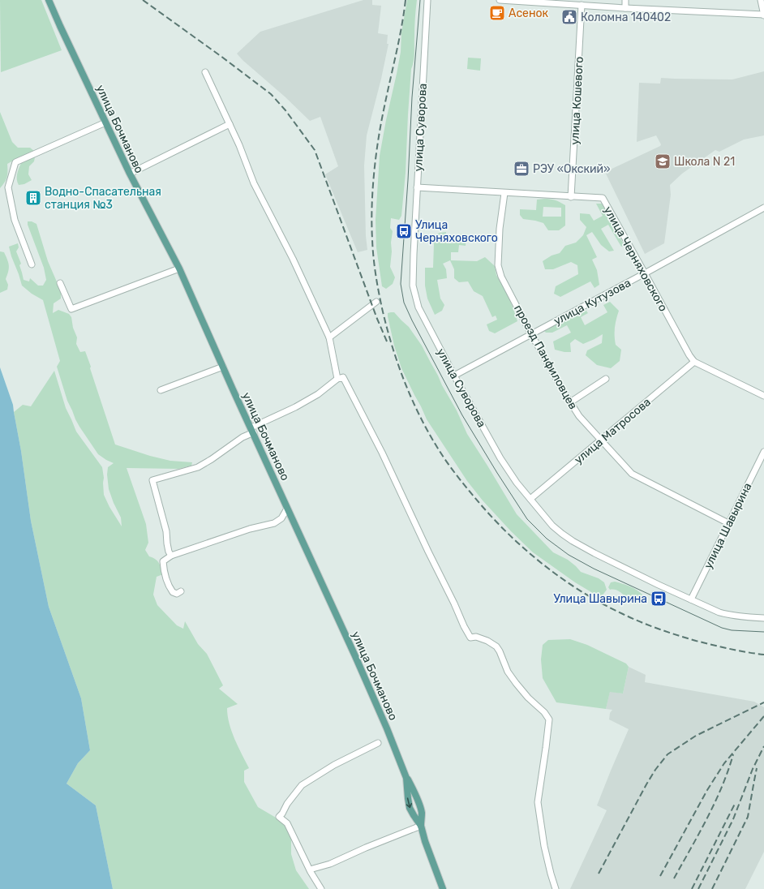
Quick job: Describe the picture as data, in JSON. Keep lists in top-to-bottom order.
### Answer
{
  "streets": {
    "main road": ["улица Бочманово"],
    "street": [
      "улица Кошевого",
      "улица Суворова",
      "улица Черняховского",
      "улица Кутузова",
      "проезд Панфиловцев",
      "улица Матросова",
      "улица Шавырина"
    ]
  },
  "crossings": [
    ["улица Кошевого", "улица Черняховского"],
    ["улица Суворова", "улица Черняховского"],
    ["улица Суворова", "улица Кутузова"],
    ["улица Суворова", "улица Матросова"],
    ["улица Суворова", "улица Шавырина"],
    ["улица Черняховского", "улица Кутузова"],
    ["улица Черняховского", "проезд Панфиловцев"],
    ["улица Черняховского", "улица Матросова"],
    ["улица Кутузова", "проезд Панфиловцев"],
    ["проезд Панфиловцев", "улица Матросова"],
    ["проезд Панфиловцев", "улица Шавырина"]
  ],
  "places": {
    "cafe": ["Асенок"],
    "public building": ["Коломна 140402"],
    "school or university": ["Школа N 21"],
    "office": ["РЭУ «Окский»"],
    "building": ["Водно-Спасательная станция №3"],
    "bus stop": ["Улица Черняховского", "Улица Шавырина"]
  }
}
